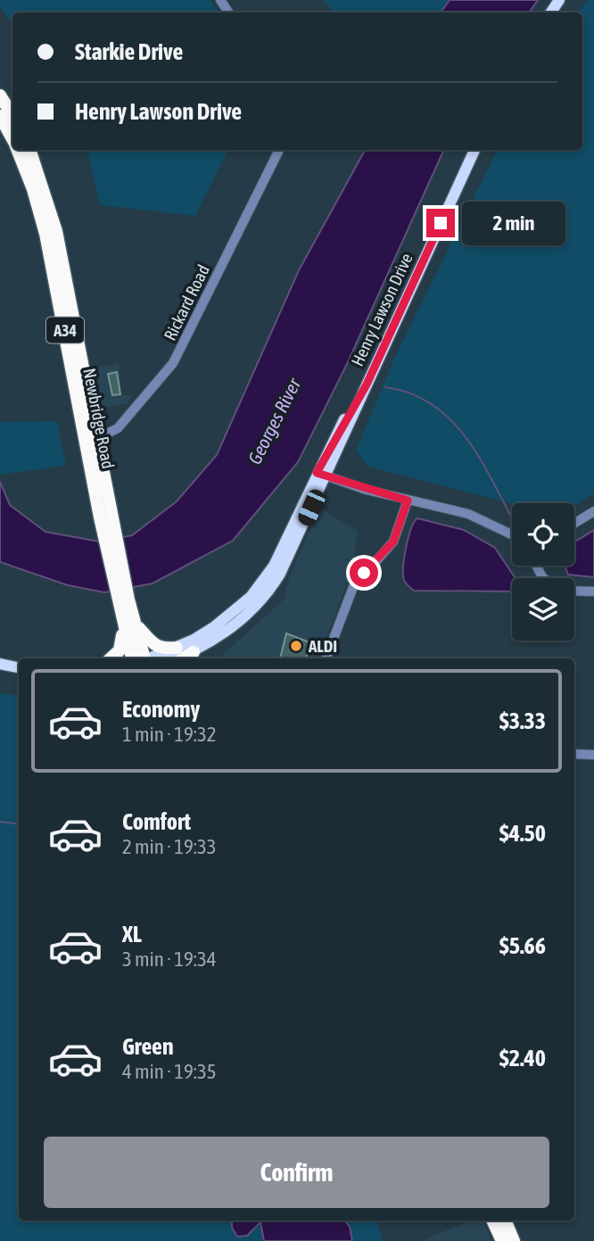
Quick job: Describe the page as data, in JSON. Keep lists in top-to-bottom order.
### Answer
{
  "streets": {
    "highway": ["A34", "Newbridge Road"],
    "main road": ["Henry Lawson Drive"],
    "street": ["Rickard Road"]
  },
  "crossings": [
    ["Rickard Road", "Newbridge Road"]
  ],
  "water": ["Georges River"],
  "places": ["ALDI"],
  "page": {
    "banner": ["Starkie Drive", "Henry Lawson Drive"],
    "bubble": "2 min",
    "list": [
      {
        "name": "Economy",
        "note": "1 min · 19:32",
        "value": "$3.33"
      },
      {
        "name": "Comfort",
        "note": "2 min · 19:33",
        "value": "$4.50"
      },
      {
        "name": "XL",
        "note": "3 min · 19:34",
        "value": "$5.66"
      },
      {
        "name": "Green",
        "note": "4 min · 19:35",
        "value": "$2.40"
      }
    ],
    "buttons": "Confirm"
  }
}
